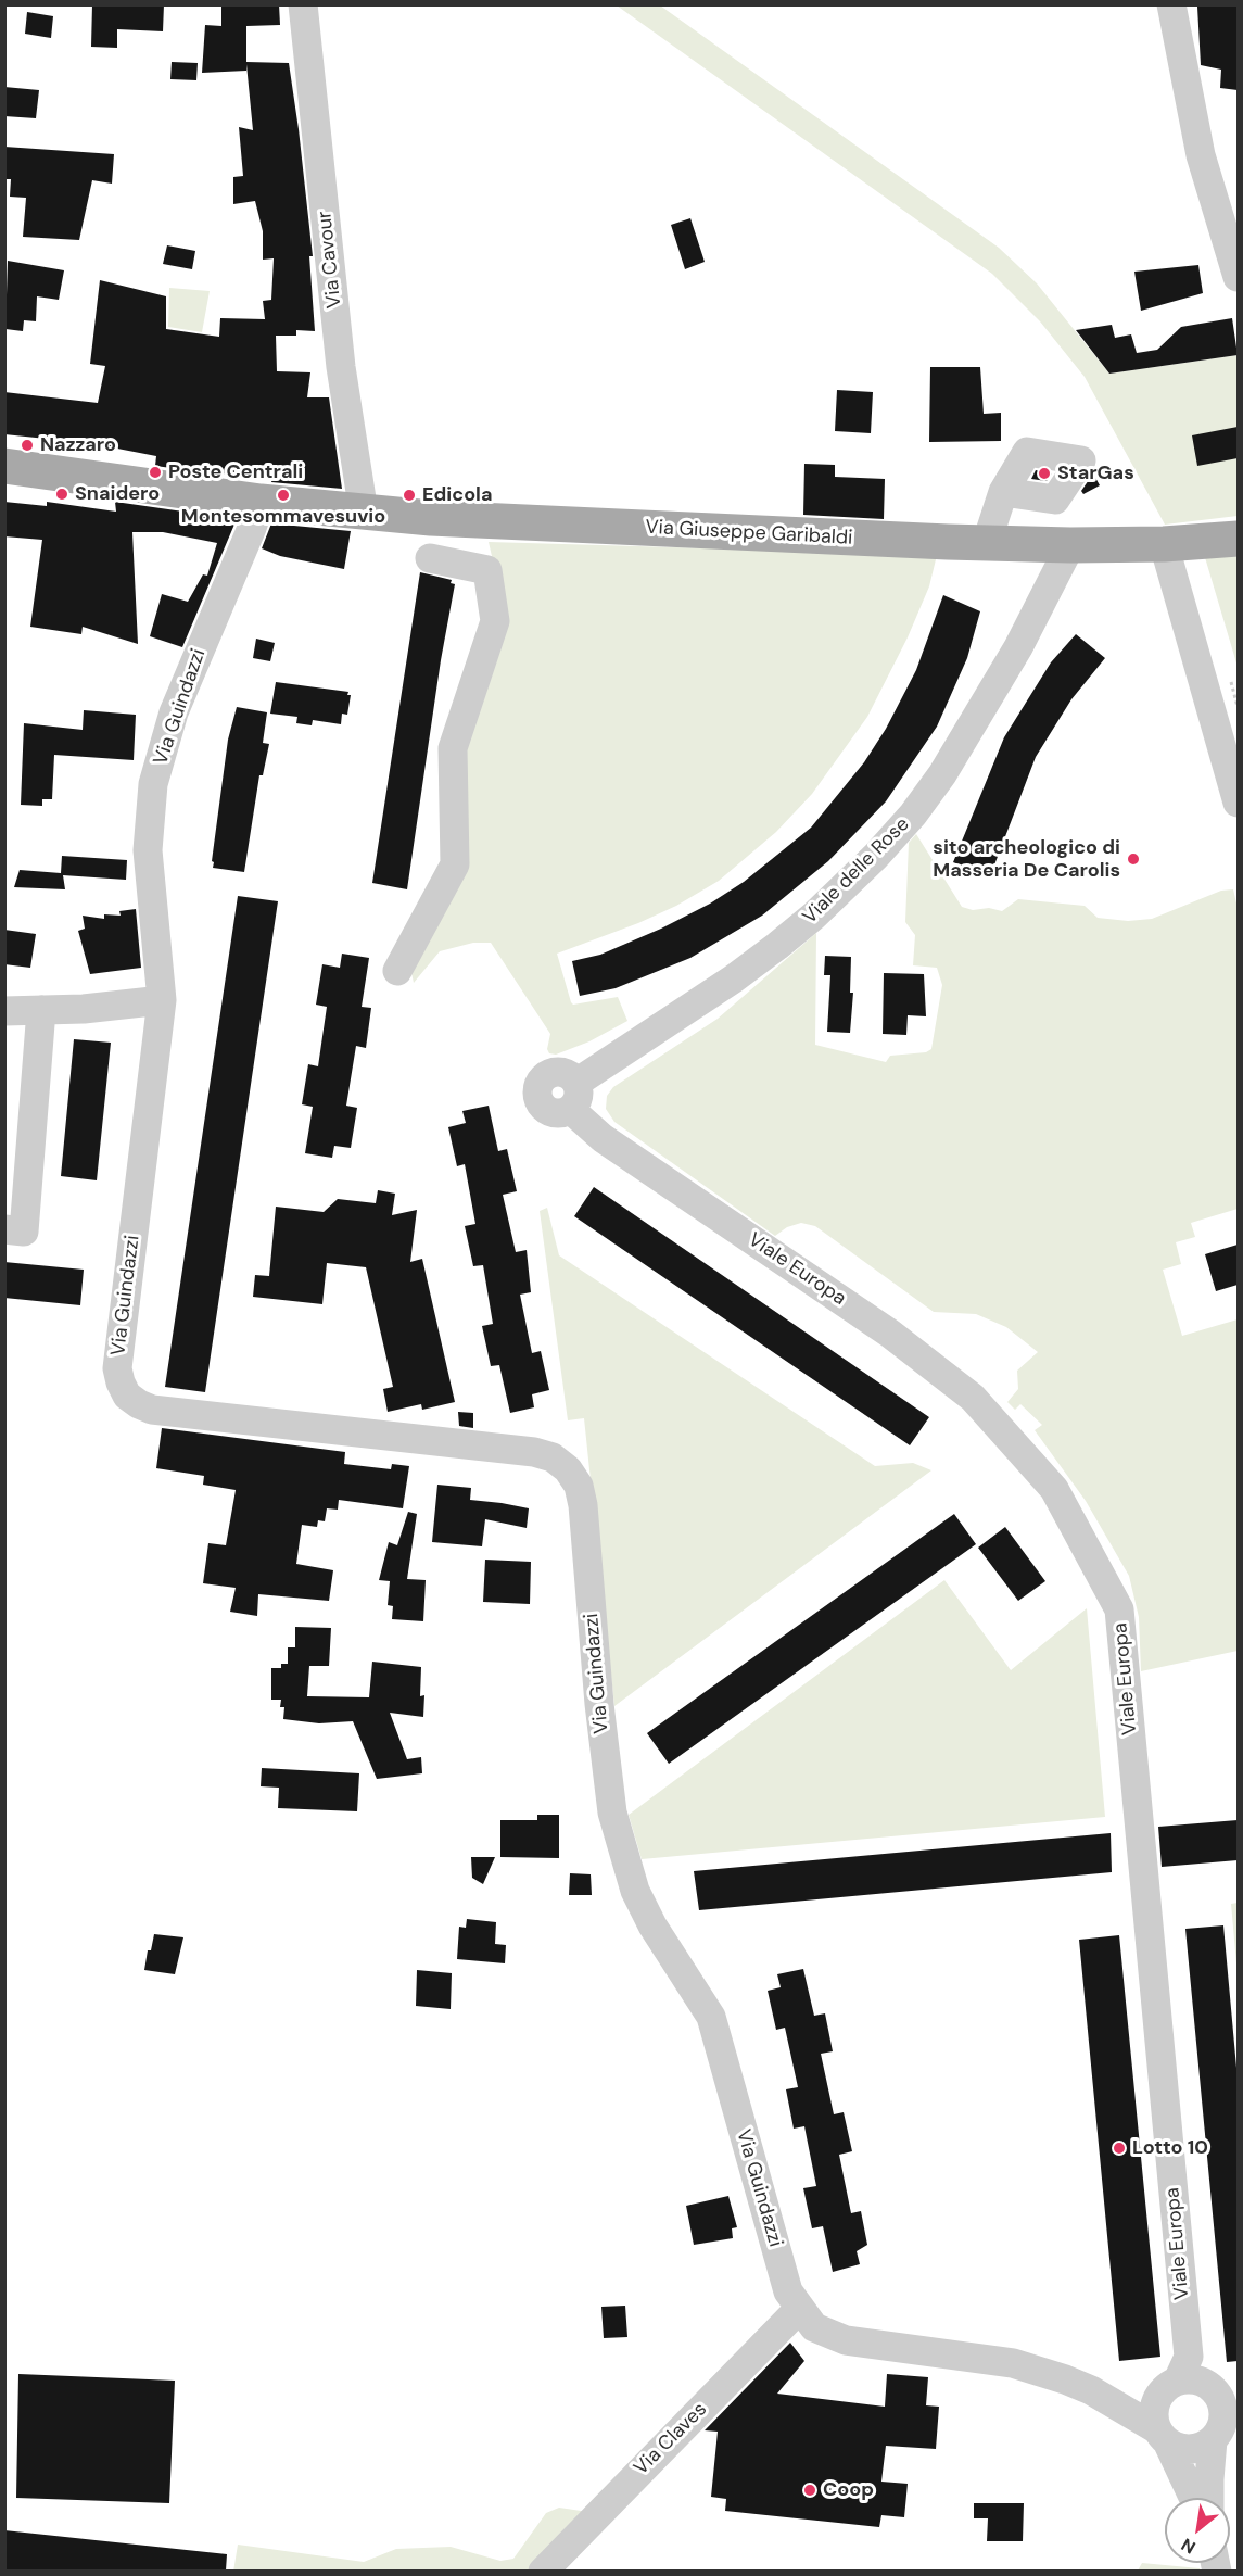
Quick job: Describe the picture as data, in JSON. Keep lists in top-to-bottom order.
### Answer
{
  "streets": {
    "main road": ["Via Giuseppe Garibaldi"],
    "street": [
      "Via Cavour",
      "Via Guindazzi",
      "Viale delle Rose",
      "Viale Europa",
      "Via Claves"
    ]
  },
  "crossings": [
    ["Via Cavour", "Via Giuseppe Garibaldi"],
    ["Via Giuseppe Garibaldi", "Via Guindazzi"],
    ["Via Giuseppe Garibaldi", "Viale delle Rose"],
    ["Via Guindazzi", "Viale Europa"],
    ["Via Guindazzi", "Via Claves"],
    ["Viale delle Rose", "Viale Europa"]
  ],
  "places": [
    "Nazzaro",
    "Poste Centrali",
    "StarGas",
    "Snaidero",
    "Montesommavesuvio",
    "Edicola",
    "sito archeologico di Masseria De Carolis",
    "Lotto 10",
    "Coop"
  ],
  "north": "bottom left"
}
